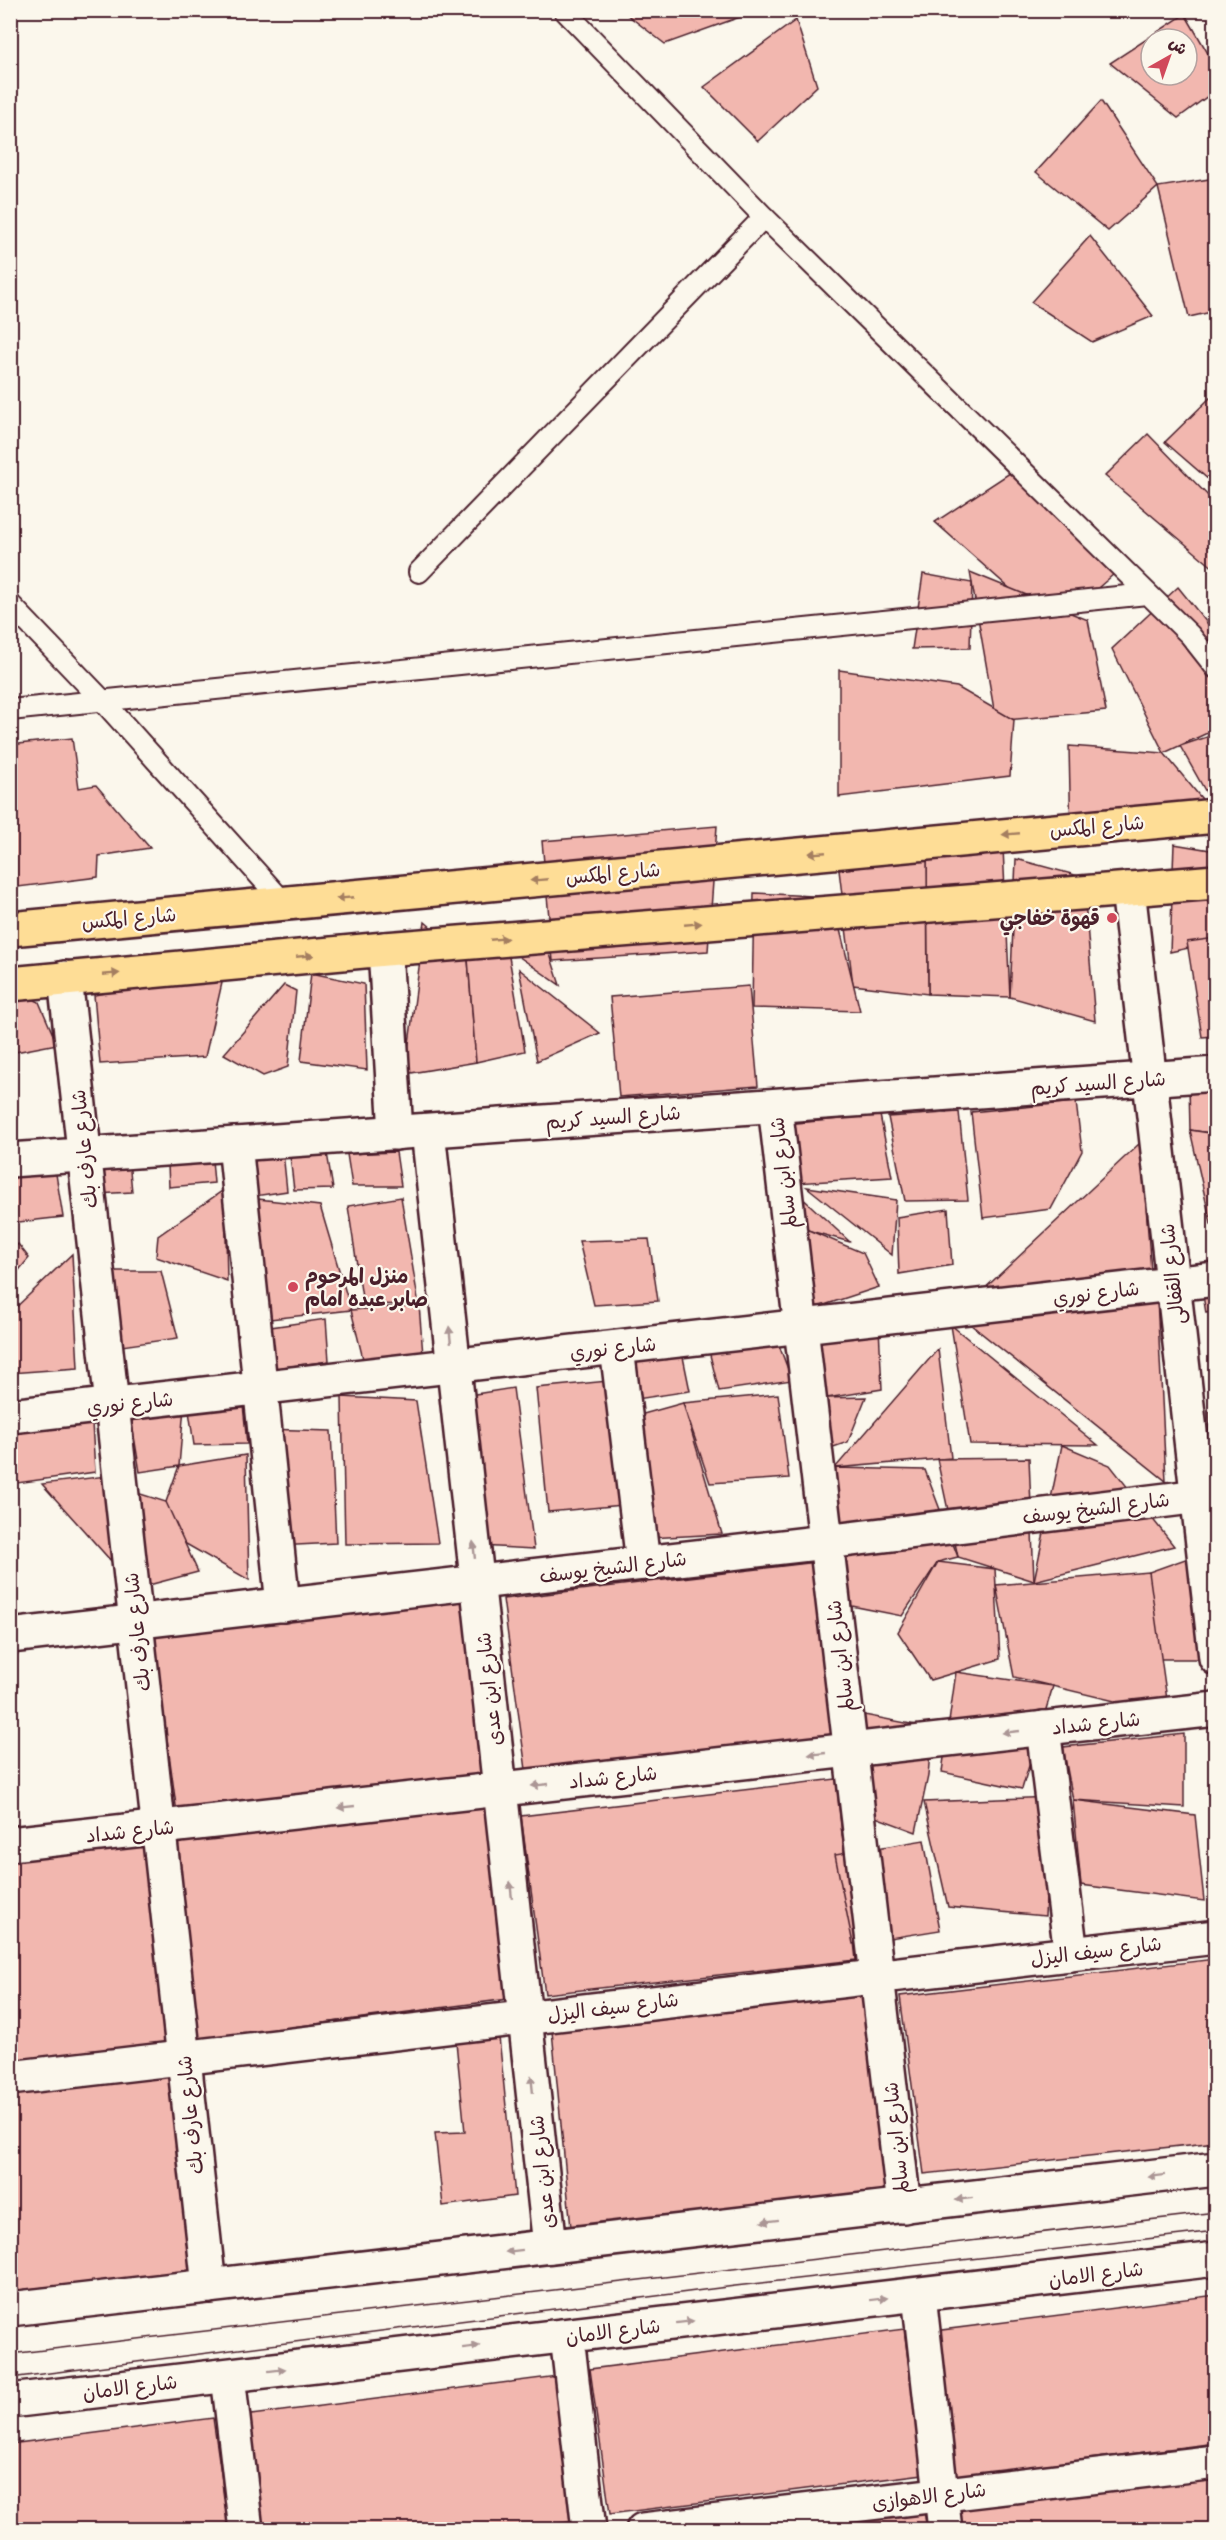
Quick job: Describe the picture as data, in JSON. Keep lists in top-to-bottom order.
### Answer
{
  "streets": {
    "main road": ["شارع المكس"],
    "street": [
      "شارع السيد كريم",
      "شارع عارف بك",
      "شارع ابن سالم",
      "شارع القفالى",
      "شارع نوري",
      "شارع الشيخ يوسف",
      "شارع ابن عدى",
      "شارع شداد",
      "شارع سيف اليزل",
      "شارع الامان",
      "شارع الاهوازى"
    ]
  },
  "crossings": [
    ["شارع السيد كريم", "شارع عارف بك"],
    ["شارع السيد كريم", "شارع ابن سالم"],
    ["شارع السيد كريم", "شارع القفالى"],
    ["شارع السيد كريم", "شارع ابن عدى"],
    ["شارع عارف بك", "شارع نوري"],
    ["شارع عارف بك", "شارع الشيخ يوسف"],
    ["شارع عارف بك", "شارع شداد"],
    ["شارع عارف بك", "شارع سيف اليزل"],
    ["شارع ابن سالم", "شارع نوري"],
    ["شارع ابن سالم", "شارع الشيخ يوسف"],
    ["شارع ابن سالم", "شارع شداد"],
    ["شارع ابن سالم", "شارع سيف اليزل"],
    ["شارع القفالى", "شارع نوري"],
    ["شارع القفالى", "شارع الشيخ يوسف"],
    ["شارع نوري", "شارع ابن عدى"],
    ["شارع الشيخ يوسف", "شارع ابن عدى"],
    ["شارع ابن عدى", "شارع شداد"],
    ["شارع ابن عدى", "شارع سيف اليزل"]
  ],
  "one_way": ["شارع شداد"],
  "places": ["قهوة خفاجي", "منزل المرحوم صابر عبده امام"],
  "north": "top right"
}
